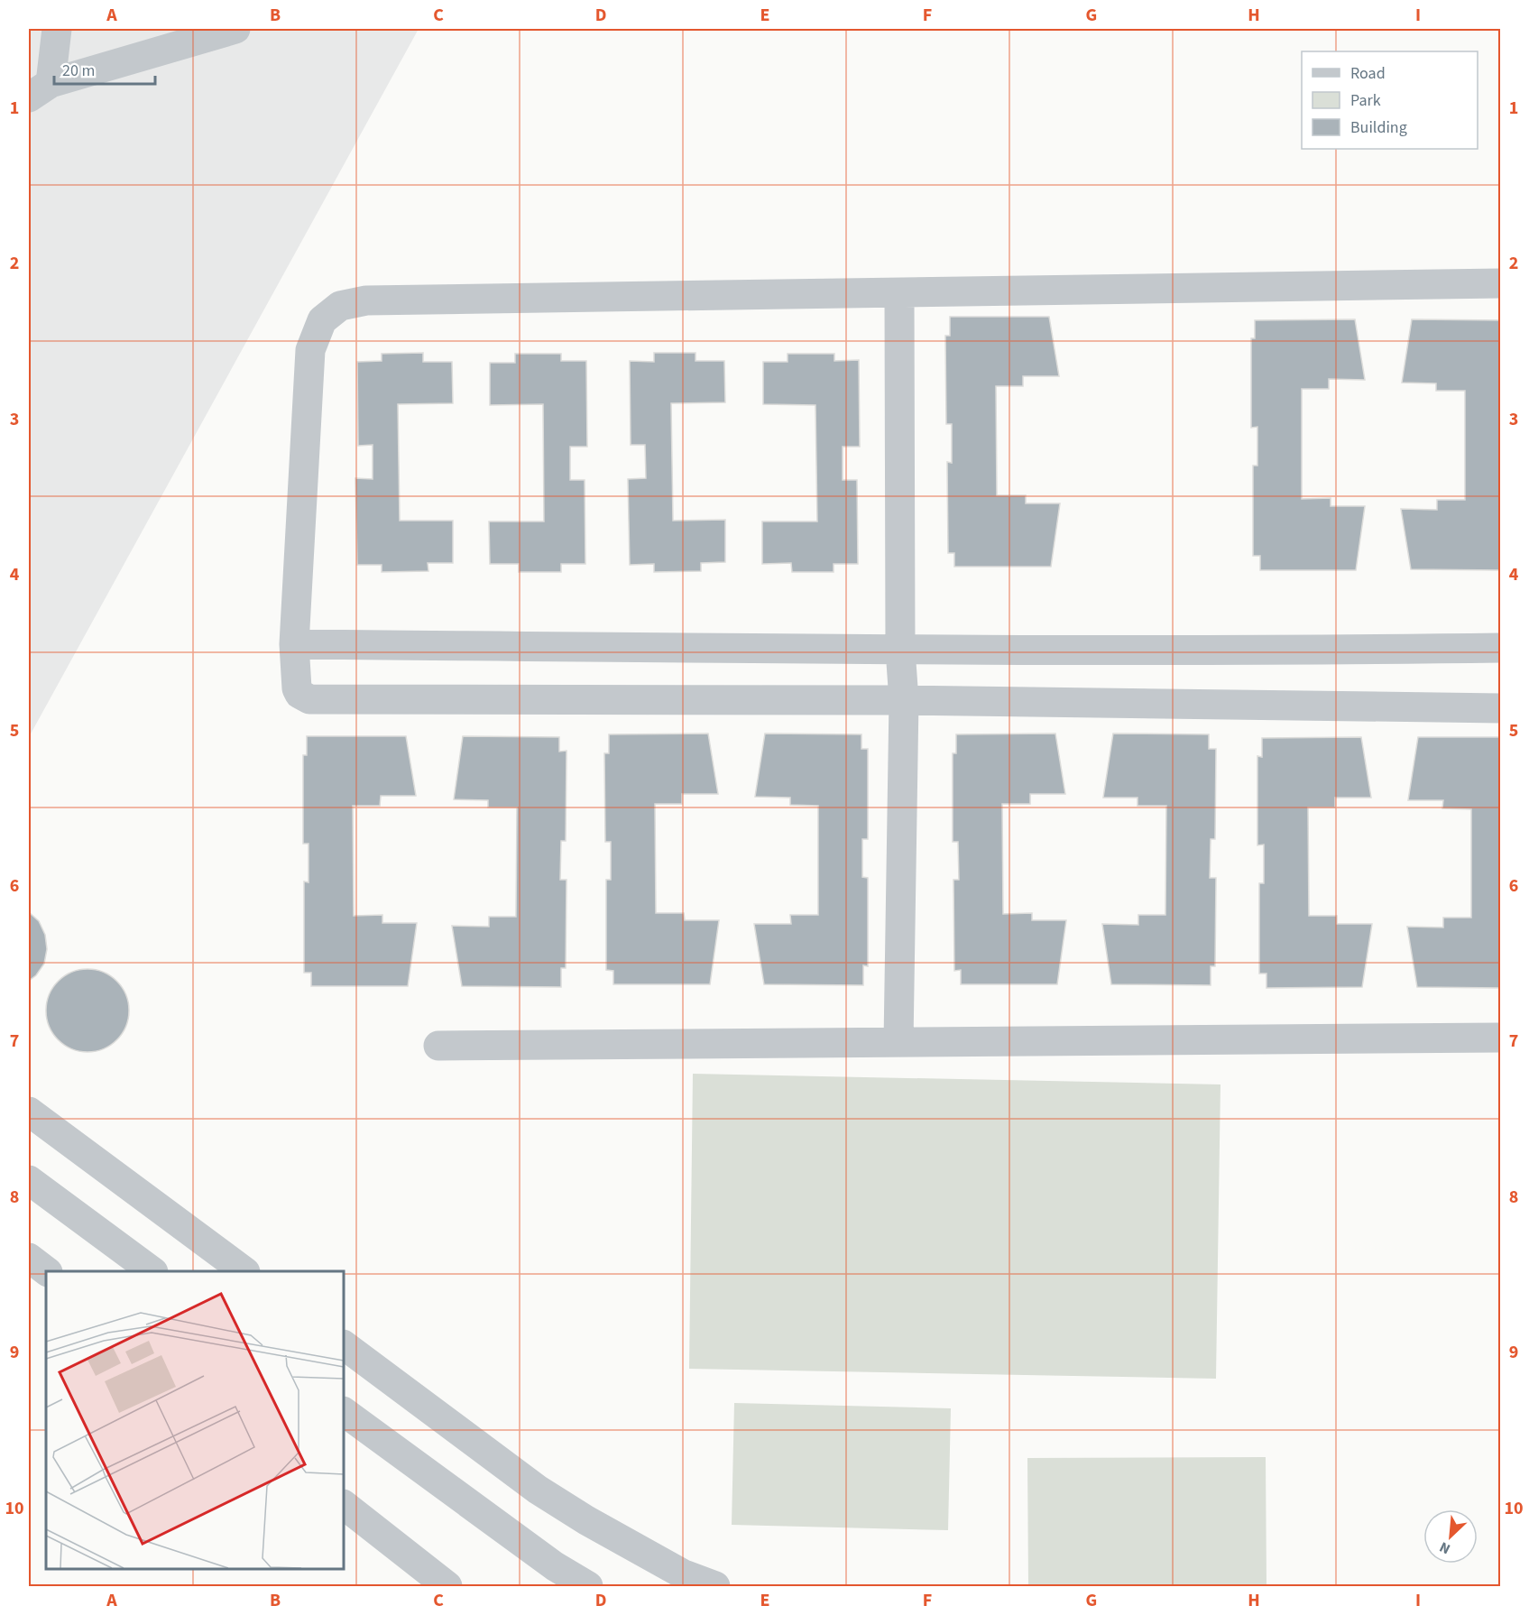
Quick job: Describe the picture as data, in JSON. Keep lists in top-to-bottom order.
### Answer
{
  "legend": ["Road", "Park", "Building"],
  "scale_bar": "20 m",
  "north": "bottom left",
  "grid": {
    "columns": [
      "A",
      "B",
      "C",
      "D",
      "E",
      "F",
      "G",
      "H",
      "I"
    ],
    "rows": [
      "1",
      "2",
      "3",
      "4",
      "5",
      "6",
      "7",
      "8",
      "9",
      "10"
    ]
  }
}
